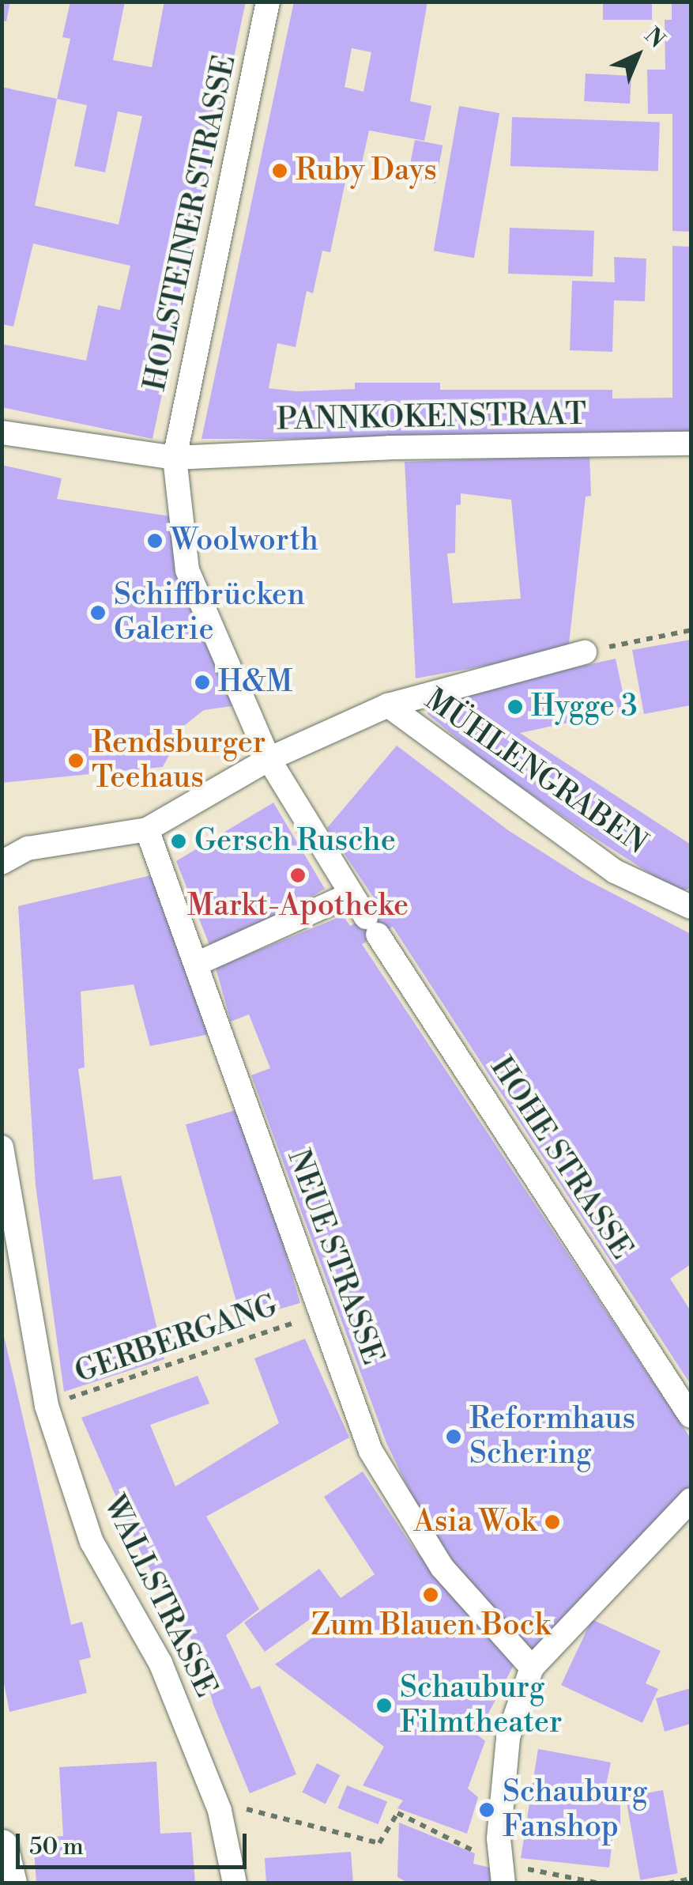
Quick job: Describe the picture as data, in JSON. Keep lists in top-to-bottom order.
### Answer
{
  "streets": {
    "street": [
      "HOLSTEINER STRASSE",
      "PANNKOKENSTRAAT",
      "MÜHLENGRABEN",
      "HOHE STRASSE",
      "NEUE STRASSE",
      "WALLSTRASSE"
    ],
    "path": ["GERBERGANG"]
  },
  "crossings": [
    ["HOLSTEINER STRASSE", "PANNKOKENSTRAAT"],
    ["HOLSTEINER STRASSE", "HOHE STRASSE"],
    ["NEUE STRASSE", "GERBERGANG"],
    ["GERBERGANG", "WALLSTRASSE"]
  ],
  "places": [
    "Ruby Days",
    "Woolworth",
    "Schiffbrücken Galerie",
    "H&M",
    "Hygge 3",
    "Rendsburger Teehaus",
    "Gersch Rusche",
    "Markt-Apotheke",
    "Reformhaus Schering",
    "Asia Wok",
    "Zum Blauen Bock",
    "Schauburg Filmtheater",
    "Schauburg Fanshop"
  ],
  "scale_bar": "50 m",
  "north": "top right"
}
